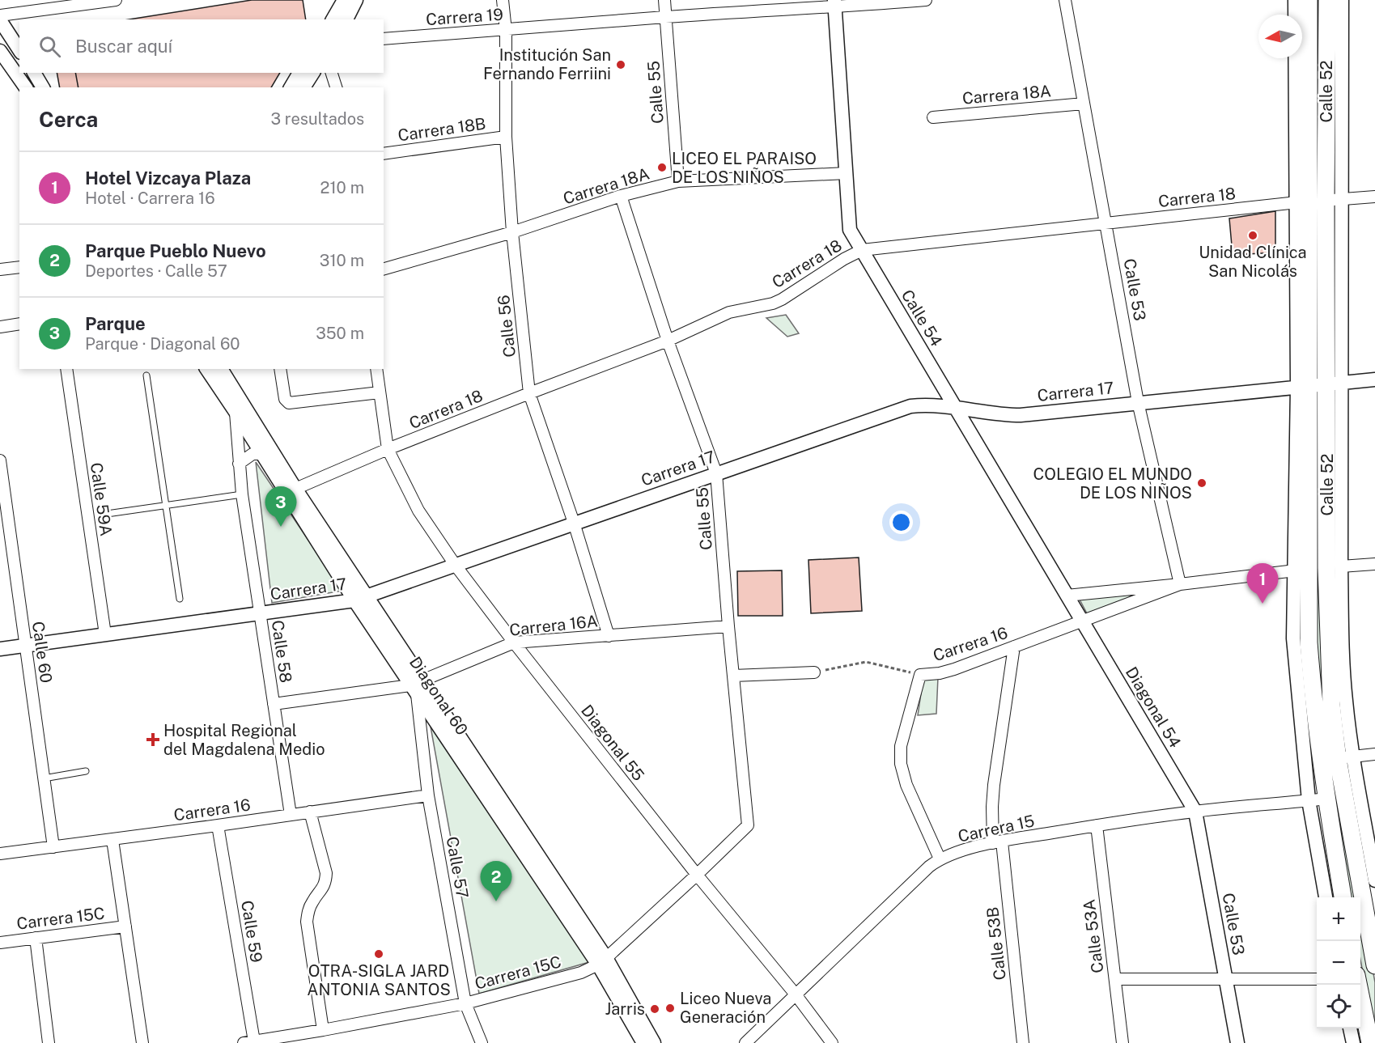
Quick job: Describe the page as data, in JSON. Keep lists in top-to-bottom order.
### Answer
{
  "streets": {
    "main road": ["Calle 52"],
    "street": [
      "Carrera 19",
      "Calle 55",
      "Carrera 18A",
      "Carrera 18B",
      "Carrera 18",
      "Calle 53",
      "Calle 54",
      "Calle 56",
      "Carrera 17",
      "Calle 59A",
      "Carrera 16A",
      "Carrera 16",
      "Calle 58",
      "Calle 60",
      "Diagonal 60",
      "Diagonal 54",
      "Diagonal 55",
      "Carrera 15",
      "Calle 57",
      "Carrera 15C",
      "Calle 59",
      "Calle 53A",
      "Calle 53B"
    ]
  },
  "crossings": [
    ["Carrera 19", "Calle 55"],
    ["Carrera 19", "Calle 54"],
    ["Carrera 19", "Calle 56"],
    ["Calle 52", "Carrera 18"],
    ["Calle 52", "Carrera 17"],
    ["Calle 52", "Carrera 16"],
    ["Calle 52", "Carrera 15"],
    ["Calle 55", "Carrera 18A"],
    ["Calle 55", "Carrera 18"],
    ["Calle 55", "Carrera 17"],
    ["Calle 55", "Carrera 16A"],
    ["Calle 55", "Carrera 15C"],
    ["Carrera 18A", "Calle 53"],
    ["Carrera 18A", "Calle 54"],
    ["Carrera 18A", "Calle 56"],
    ["Carrera 18B", "Calle 56"],
    ["Carrera 18", "Calle 53"],
    ["Carrera 18", "Calle 54"],
    ["Carrera 18", "Calle 56"],
    ["Carrera 18", "Diagonal 60"],
    ["Carrera 18", "Diagonal 55"],
    ["Calle 53", "Carrera 17"],
    ["Calle 53", "Carrera 16"],
    ["Calle 53", "Diagonal 54"],
    ["Calle 53", "Carrera 15"],
    ["Calle 54", "Carrera 17"],
    ["Calle 54", "Carrera 16"],
    ["Calle 54", "Diagonal 54"],
    ["Calle 56", "Carrera 17"],
    ["Calle 56", "Carrera 16A"],
    ["Carrera 17", "Calle 59A"],
    ["Carrera 17", "Calle 58"],
    ["Carrera 17", "Calle 60"],
    ["Carrera 17", "Diagonal 60"],
    ["Carrera 17", "Diagonal 55"],
    ["Carrera 16A", "Calle 58"],
    ["Carrera 16A", "Diagonal 60"],
    ["Carrera 16A", "Diagonal 55"],
    ["Carrera 16A", "Calle 57"],
    ["Carrera 16", "Calle 58"],
    ["Carrera 16", "Calle 60"],
    ["Carrera 16", "Diagonal 54"],
    ["Carrera 16", "Calle 57"],
    ["Carrera 16", "Calle 59"],
    ["Carrera 16", "Calle 53B"],
    ["Calle 58", "Diagonal 60"],
    ["Diagonal 60", "Calle 57"],
    ["Diagonal 60", "Carrera 15C"],
    ["Diagonal 54", "Carrera 15"],
    ["Diagonal 55", "Carrera 15"],
    ["Diagonal 55", "Carrera 15C"],
    ["Carrera 15", "Calle 53A"],
    ["Carrera 15", "Calle 53B"],
    ["Calle 57", "Carrera 15C"],
    ["Carrera 15C", "Calle 59"]
  ],
  "places": {
    "other": [
      "Institución San Fernando Ferriini",
      "LICEO EL PARAISO DE LOS NIÑOS",
      "Unidad Clínica San Nicolás",
      "COLEGIO EL MUNDO DE LOS NIÑOS",
      "OTRA-SIGLA JARD ANTONIA SANTOS",
      "Liceo Nueva Generación",
      "Jarris"
    ],
    "health": ["Hospital Regional del Magdalena Medio"]
  },
  "north": "left",
  "page": {
    "search": "Buscar aquí",
    "heading": ["Cerca", "3 resultados"],
    "list": [
      {
        "mark": "1",
        "name": "Hotel Vizcaya Plaza",
        "note": "Hotel · Carrera 16",
        "value": "210 m"
      },
      {
        "mark": "2",
        "name": "Parque Pueblo Nuevo",
        "note": "Deportes · Calle 57",
        "value": "310 m"
      },
      {
        "mark": "3",
        "name": "Parque",
        "note": "Parque · Diagonal 60",
        "value": "350 m"
      }
    ],
    "pins": ["3", "1", "2"],
    "map_buttons": ["+", "−"]
  }
}
